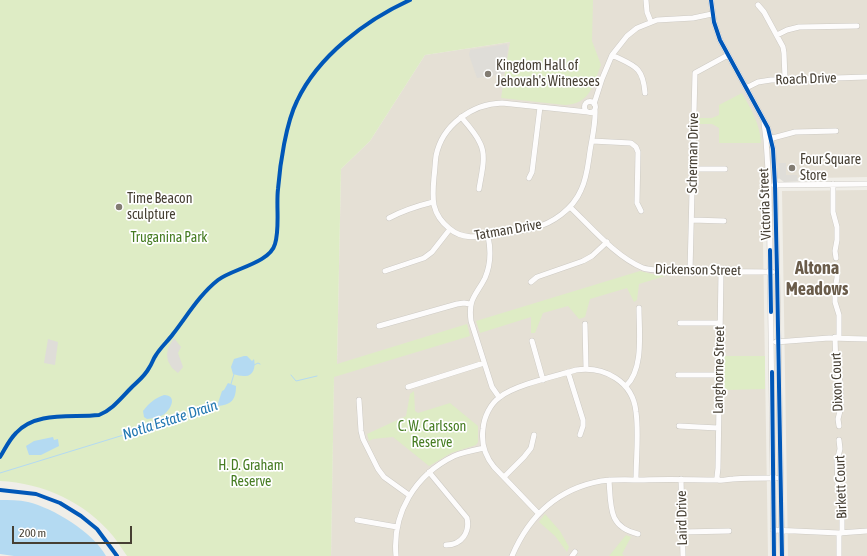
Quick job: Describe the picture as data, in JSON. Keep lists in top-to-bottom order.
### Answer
{
  "streets": {
    "street": [
      "Roach Drive",
      "Scherman Drive",
      "Victoria Street",
      "Tatman Drive",
      "Dickenson Street",
      "Langhorne Street",
      "Dixon Court",
      "Birkett Court",
      "Laird Drive"
    ]
  },
  "crossings": [
    ["Roach Drive", "Victoria Street"],
    ["Scherman Drive", "Victoria Street"],
    ["Scherman Drive", "Dickenson Street"],
    ["Victoria Street", "Tatman Drive"],
    ["Victoria Street", "Dickenson Street"],
    ["Tatman Drive", "Dickenson Street"],
    ["Dickenson Street", "Langhorne Street"]
  ],
  "districts": ["Altona Meadows"],
  "water": ["Notla Estate Drain"],
  "parks": ["Truganina Park", "C. W. Carlsson Reserve", "H. D. Graham Reserve"],
  "places": ["Kingdom Hall of Jehovah's Witnesses", "Four Square Store", "Time Beacon sculpture"],
  "scale_bar": "200 m"
}
